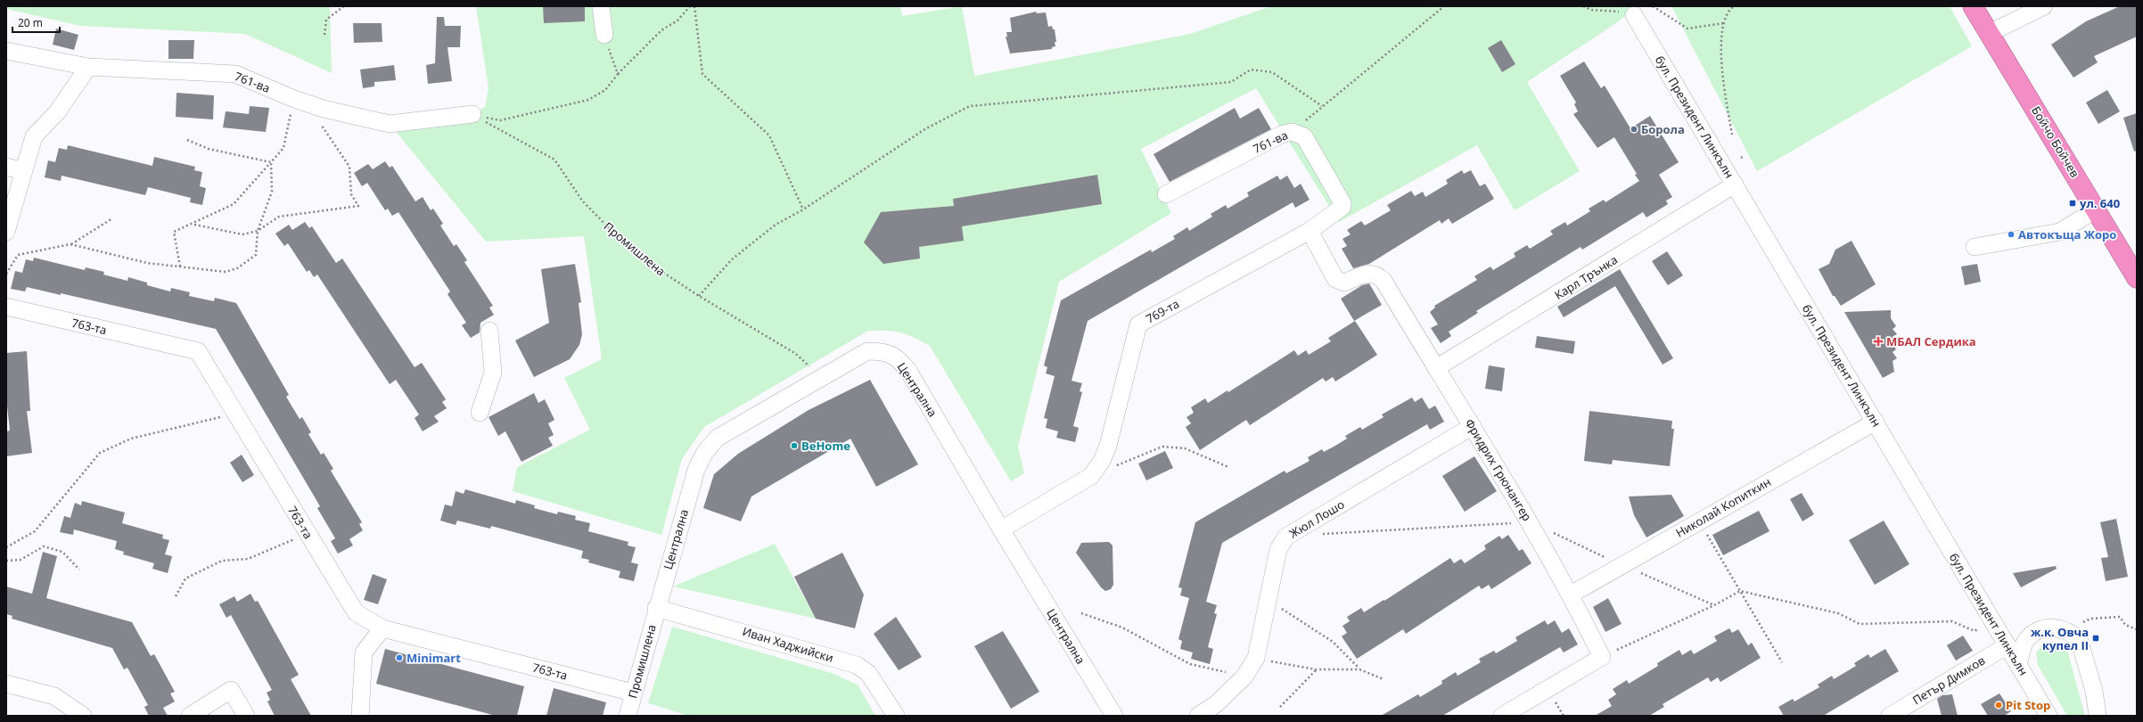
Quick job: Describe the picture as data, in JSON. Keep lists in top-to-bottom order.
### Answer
{
  "streets": {
    "highway": ["Бойчо Бойчев"],
    "street": [
      "761-ва",
      "бул. Президент Линкълн",
      "Промишлена",
      "Карл Трънка",
      "769-та",
      "763-та",
      "Централна",
      "Фридрих Грюнангер",
      "Николай Копиткин",
      "Жюл Лошо",
      "Иван Хаджийски",
      "Петър Димков"
    ]
  },
  "crossings": [
    ["761-ва", "Промишлена"],
    ["761-ва", "769-та"],
    ["761-ва", "Фридрих Грюнангер"],
    ["бул. Президент Линкълн", "Карл Трънка"],
    ["бул. Президент Линкълн", "Николай Копиткин"],
    ["бул. Президент Линкълн", "Петър Димков"],
    ["Промишлена", "763-та"],
    ["Промишлена", "Централна"],
    ["Промишлена", "Иван Хаджийски"],
    ["Карл Трънка", "Фридрих Грюнангер"],
    ["769-та", "Фридрих Грюнангер"],
    ["Централна", "Иван Хаджийски"],
    ["Фридрих Грюнангер", "Николай Копиткин"],
    ["Фридрих Грюнангер", "Жюл Лошо"]
  ],
  "places": {
    "other": [
      "Борола",
      "Автокъща Жоро",
      "BeHome",
      "Minimart",
      "Pit Stop"
    ],
    "transit": ["ул. 640", "ж.к. Овча купел II"],
    "health": ["МБАЛ Сердика"]
  },
  "scale_bar": "20 m"
}
